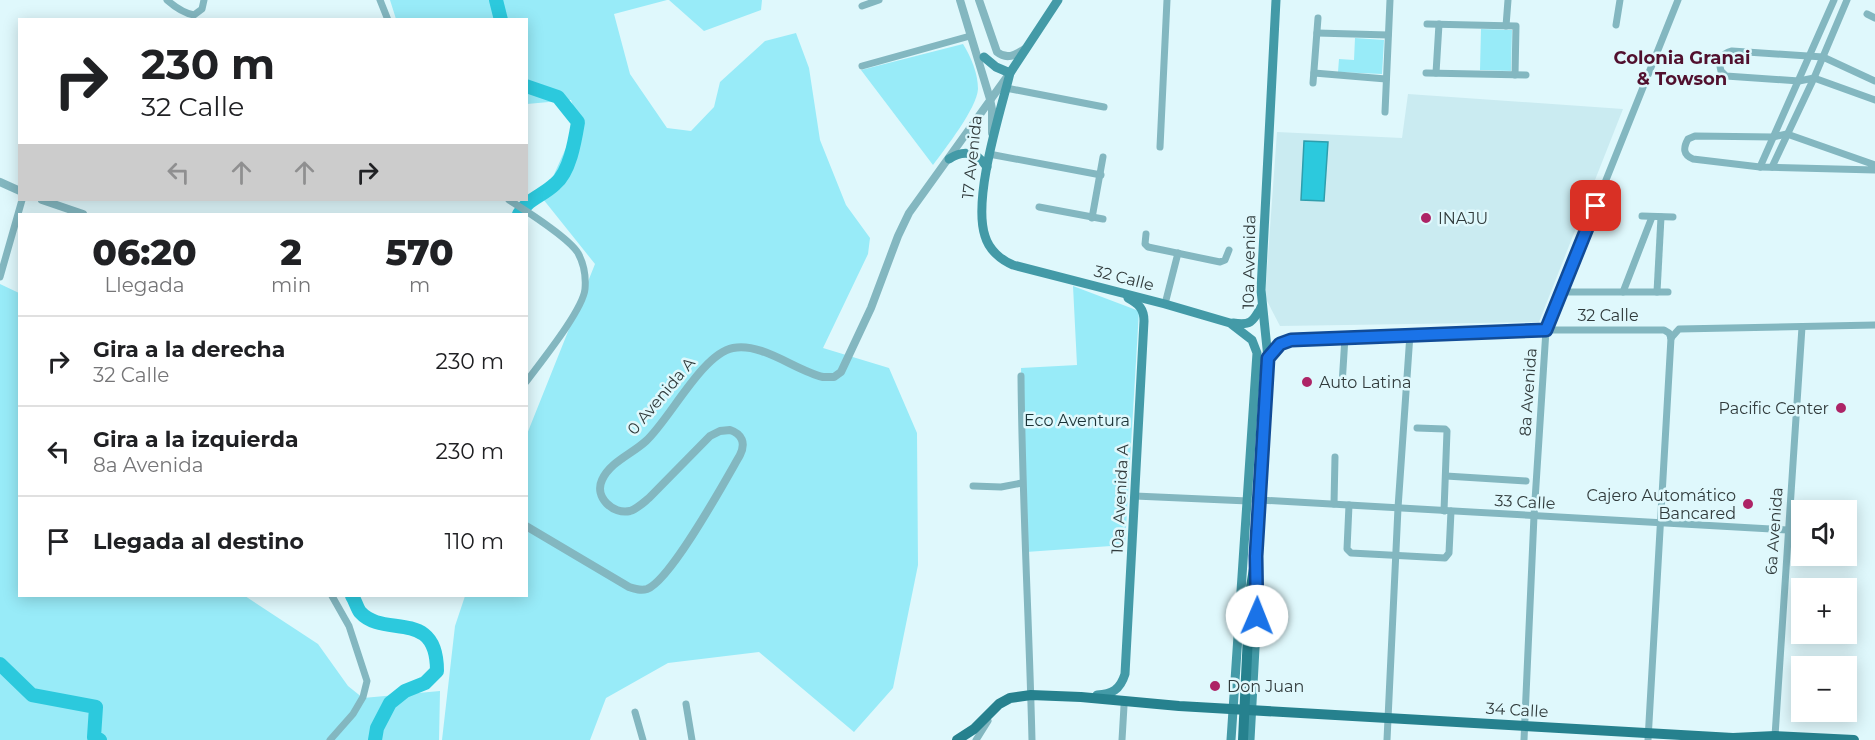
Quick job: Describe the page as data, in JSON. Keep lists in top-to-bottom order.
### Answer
{
  "streets": {
    "main road": [
      "17 Avenida",
      "10a Avenida",
      "32 Calle",
      "10a Avenida A",
      "34 Calle"
    ],
    "street": [
      "8a Avenida",
      "0 Avenida A",
      "33 Calle",
      "6a Avenida"
    ]
  },
  "crossings": [
    ["17 Avenida", "32 Calle"],
    ["17 Avenida", "0 Avenida A"],
    ["10a Avenida", "32 Calle"],
    ["10a Avenida", "33 Calle"],
    ["10a Avenida", "34 Calle"],
    ["32 Calle", "8a Avenida"],
    ["32 Calle", "10a Avenida A"],
    ["8a Avenida", "33 Calle"],
    ["8a Avenida", "34 Calle"],
    ["10a Avenida A", "34 Calle"],
    ["33 Calle", "6a Avenida"],
    ["6a Avenida", "34 Calle"]
  ],
  "districts": ["Colonia Granai & Towson"],
  "parks": ["Eco Aventura"],
  "places": [
    "INAJU",
    "Auto Latina",
    "Pacific Center",
    "Cajero Automático Bancared",
    "Don Juan"
  ],
  "page": {
    "turn": ["230 m", "32 Calle"],
    "eta": [
      "06:20",
      "Llegada",
      "2",
      "min",
      "570",
      "m"
    ],
    "list": [
      {
        "name": "Gira a la derecha",
        "note": "32 Calle",
        "value": "230 m"
      },
      {
        "name": "Gira a la izquierda",
        "note": "8a Avenida",
        "value": "230 m"
      },
      {
        "name": "Llegada al destino",
        "value": "110 m"
      }
    ],
    "map_buttons": ["+", "−"]
  }
}
